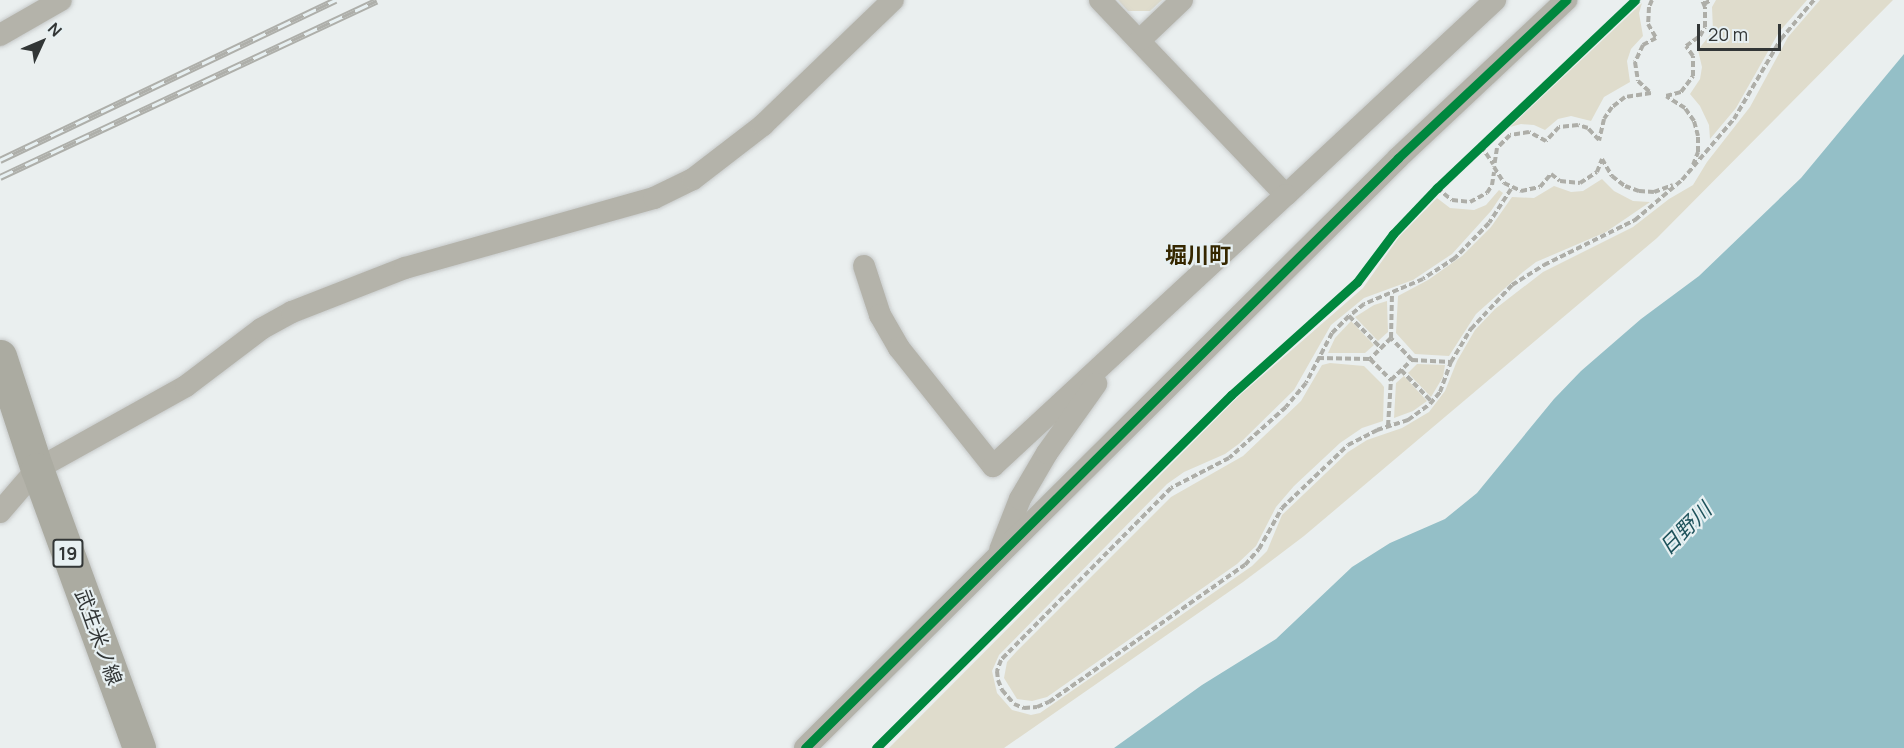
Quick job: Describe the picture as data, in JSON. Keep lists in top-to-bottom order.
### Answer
{
  "streets": {
    "main road": ["19", "武生米ノ線"]
  },
  "districts": ["堀川町"],
  "water": ["日野川"],
  "scale_bar": "20 m",
  "north": "top right"
}
